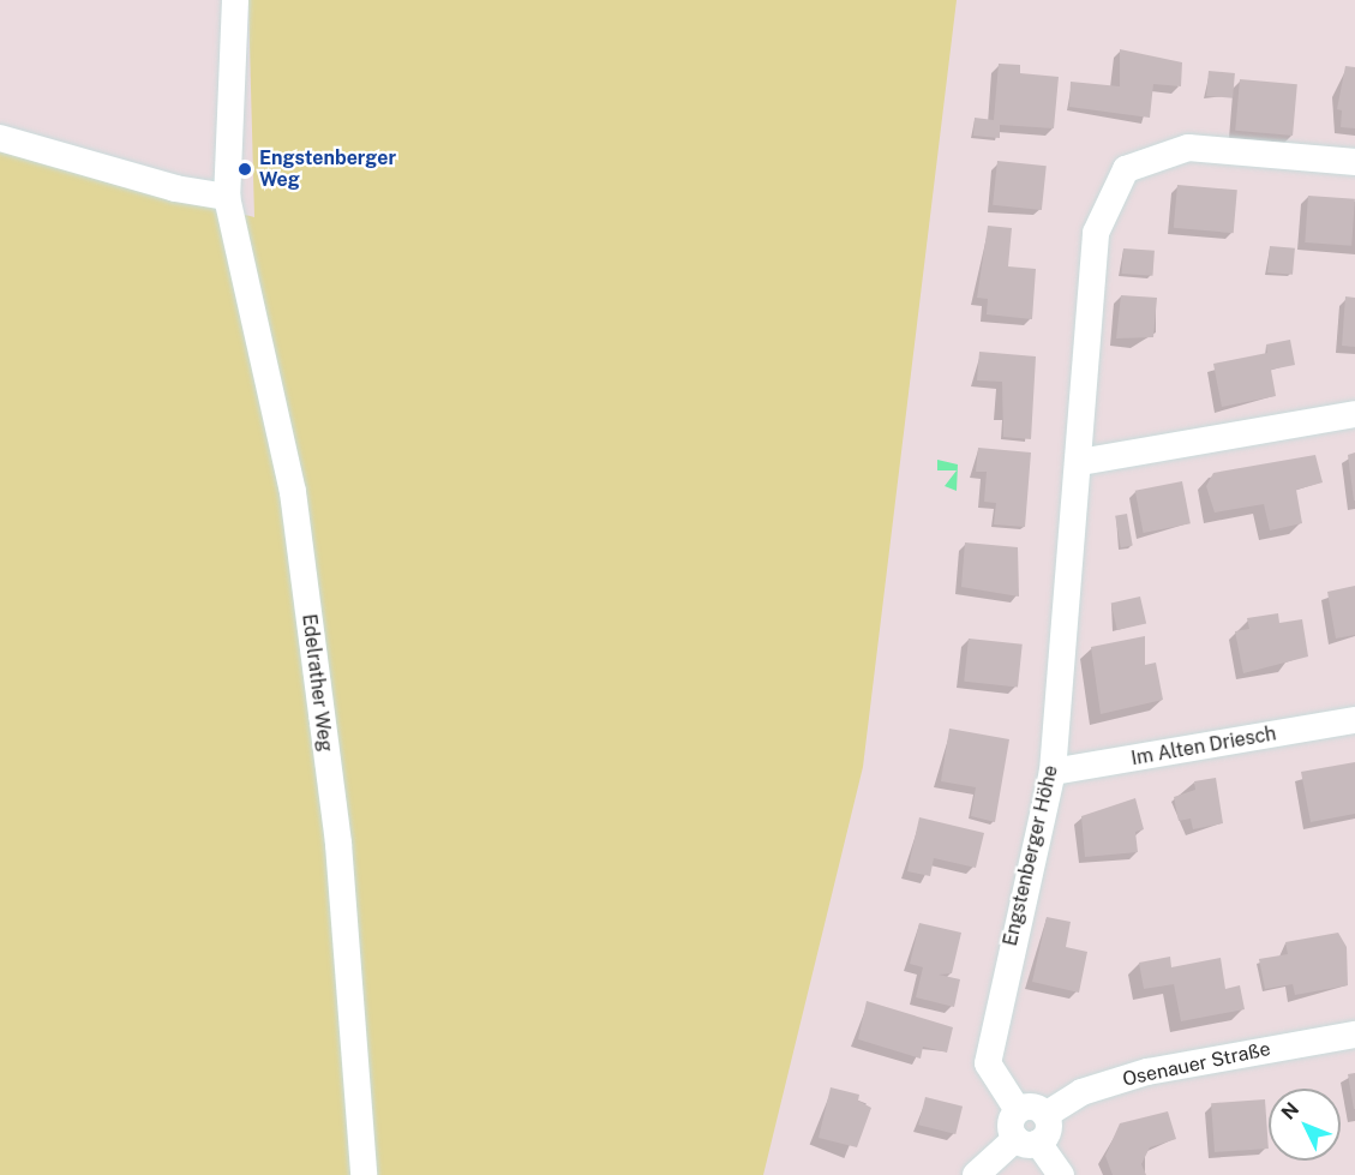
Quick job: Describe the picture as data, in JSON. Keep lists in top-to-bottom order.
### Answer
{
  "streets": {
    "street": [
      "Edelrather Weg",
      "Im Alten Driesch",
      "Engstenberger Höhe",
      "Osenauer Straße"
    ]
  },
  "crossings": [
    ["Im Alten Driesch", "Engstenberger Höhe"],
    ["Engstenberger Höhe", "Osenauer Straße"]
  ],
  "places": ["Engstenberger Weg"],
  "north": "top left"
}
